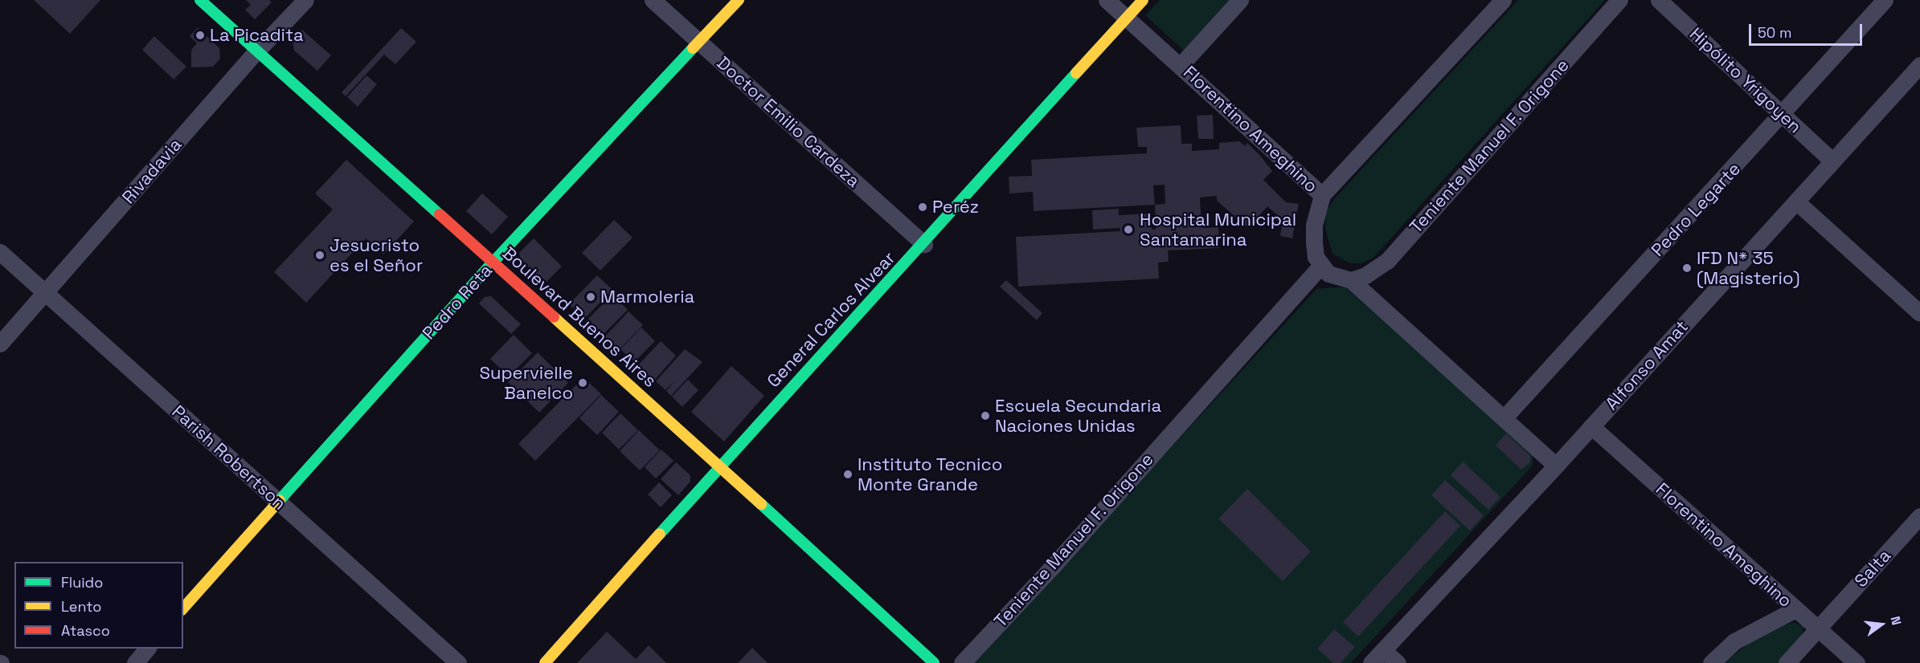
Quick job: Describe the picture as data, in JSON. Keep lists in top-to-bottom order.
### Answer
{
  "streets": {
    "street": [
      "Hipólito Yrigoyen",
      "Doctor Emilio Cardeza",
      "Florentino Ameghino",
      "Teniente Manuel F. Origone",
      "Rivadavia",
      "Pedro Legarte",
      "Pedro Reta",
      "Boulevard Buenos Aires",
      "General Carlos Alvear",
      "Alfonso Amat",
      "Parish Robertson",
      "Salta"
    ]
  },
  "crossings": [
    ["Hipólito Yrigoyen", "Pedro Legarte"],
    ["Hipólito Yrigoyen", "Alfonso Amat"],
    ["Doctor Emilio Cardeza", "Pedro Reta"],
    ["Doctor Emilio Cardeza", "General Carlos Alvear"],
    ["Florentino Ameghino", "Teniente Manuel F. Origone"],
    ["Florentino Ameghino", "General Carlos Alvear"],
    ["Florentino Ameghino", "Alfonso Amat"],
    ["Florentino Ameghino", "Salta"],
    ["Rivadavia", "Boulevard Buenos Aires"],
    ["Rivadavia", "Parish Robertson"],
    ["Pedro Reta", "Boulevard Buenos Aires"],
    ["Pedro Reta", "Parish Robertson"],
    ["Boulevard Buenos Aires", "General Carlos Alvear"]
  ],
  "places": [
    "La Picadita",
    "Peréz",
    "Hospital Municipal Santamarina",
    "Jesucristo es el Señor",
    "IFD N* 35 (Magisterio)",
    "Marmoleria",
    "Supervielle Banelco",
    "Escuela Secundaria Naciones Unidas",
    "Instituto Tecnico Monte Grande"
  ],
  "legend": ["Fluido", "Lento", "Atasco"],
  "scale_bar": "50 m",
  "north": "right"
}
